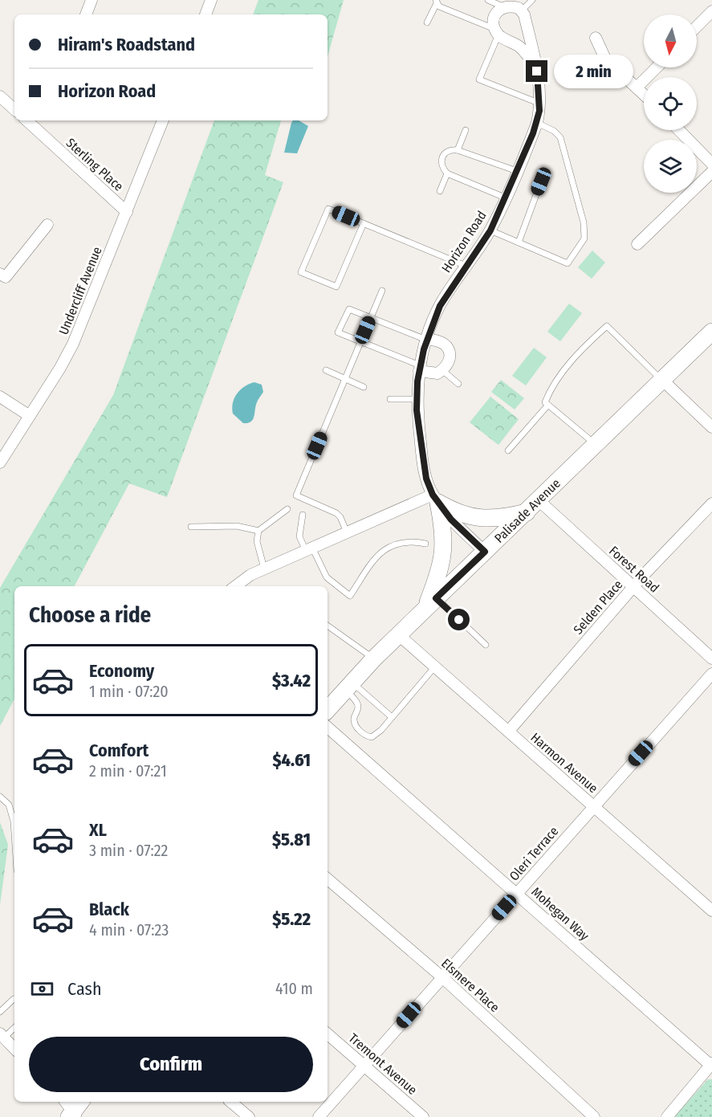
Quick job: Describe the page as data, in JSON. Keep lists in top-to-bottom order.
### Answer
{
  "streets": {
    "main road": ["Palisade Avenue"],
    "street": [
      "Sterling Place",
      "Horizon Road",
      "Undercliff Avenue",
      "Forest Road",
      "Selden Place",
      "Harmon Avenue",
      "Oleri Terrace",
      "Mohegan Way",
      "Elsmere Place",
      "Tremont Avenue"
    ]
  },
  "crossings": [
    ["Sterling Place", "Undercliff Avenue"],
    ["Palisade Avenue", "Forest Road"],
    ["Palisade Avenue", "Harmon Avenue"],
    ["Forest Road", "Selden Place"],
    ["Selden Place", "Harmon Avenue"],
    ["Harmon Avenue", "Oleri Terrace"],
    ["Oleri Terrace", "Mohegan Way"],
    ["Oleri Terrace", "Elsmere Place"],
    ["Oleri Terrace", "Tremont Avenue"]
  ],
  "north": "bottom",
  "page": {
    "banner": ["Hiram's Roadstand", "Horizon Road"],
    "bubble": "2 min",
    "heading": "Choose a ride",
    "list": [
      {
        "name": "Economy",
        "note": "1 min · 07:20",
        "value": "$3.42"
      },
      {
        "name": "Comfort",
        "note": "2 min · 07:21",
        "value": "$4.61"
      },
      {
        "name": "XL",
        "note": "3 min · 07:22",
        "value": "$5.81"
      },
      {
        "name": "Black",
        "note": "4 min · 07:23",
        "value": "$5.22"
      }
    ],
    "pay": ["Cash", "410 m"],
    "buttons": "Confirm"
  }
}
